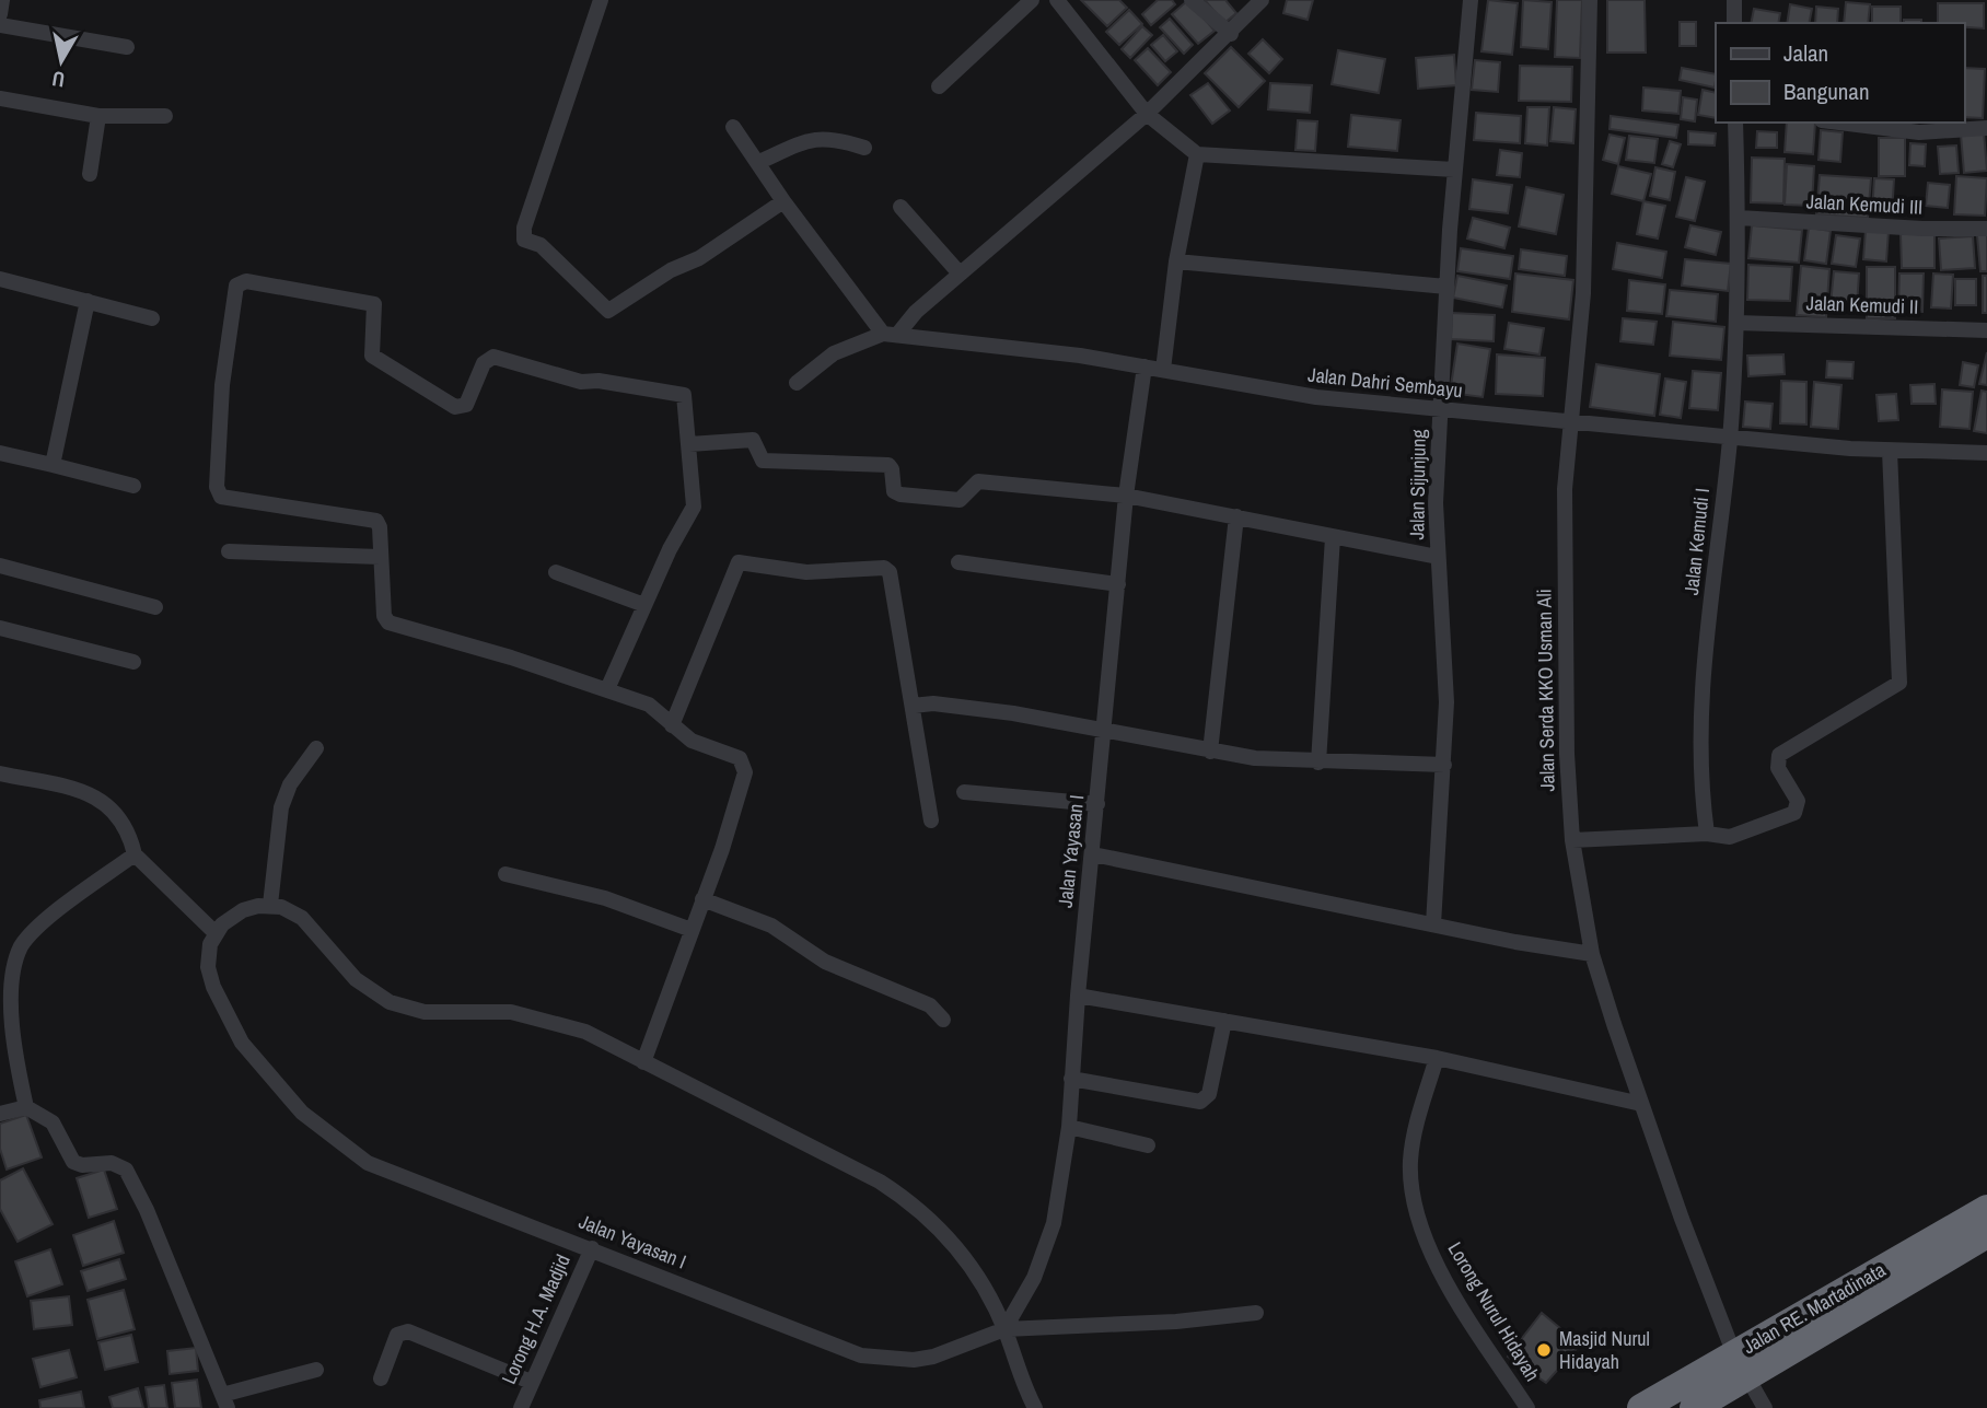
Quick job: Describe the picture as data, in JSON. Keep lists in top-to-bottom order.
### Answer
{
  "streets": {
    "highway": ["Jalan RE. Martadinata"],
    "street": [
      "Jalan Kemudi III",
      "Jalan Kemudi II",
      "Jalan Dahri Sembayu",
      "Jalan Sijunjung",
      "Jalan Kemudi I",
      "Jalan Serda KKO Usman Ali",
      "Jalan Yayasan I",
      "Lorong Nurul Hidayah",
      "Lorong H.A. Madjid"
    ]
  },
  "crossings": [
    ["Jalan Kemudi III", "Jalan Kemudi I"],
    ["Jalan Kemudi II", "Jalan Kemudi I"],
    ["Jalan Dahri Sembayu", "Jalan Sijunjung"],
    ["Jalan Dahri Sembayu", "Jalan Kemudi I"],
    ["Jalan Dahri Sembayu", "Jalan Serda KKO Usman Ali"],
    ["Jalan Dahri Sembayu", "Jalan Yayasan I"],
    ["Jalan Serda KKO Usman Ali", "Jalan RE. Martadinata"],
    ["Jalan Yayasan I", "Lorong H.A. Madjid"]
  ],
  "places": ["Masjid Nurul Hidayah"],
  "legend": ["Jalan", "Bangunan"],
  "north": "bottom"
}
